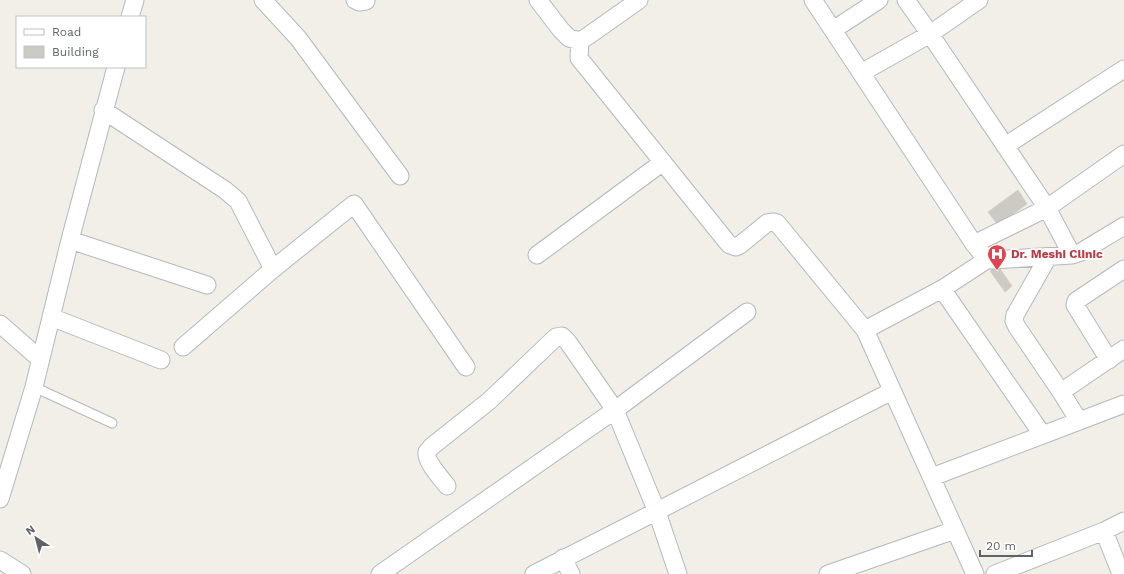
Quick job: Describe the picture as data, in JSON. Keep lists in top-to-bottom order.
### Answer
{
  "places": {
    "hospital": ["Dr. Meshi Clinic"]
  },
  "legend": ["Road", "Building"],
  "scale_bar": "20 m",
  "north": "top left"
}
